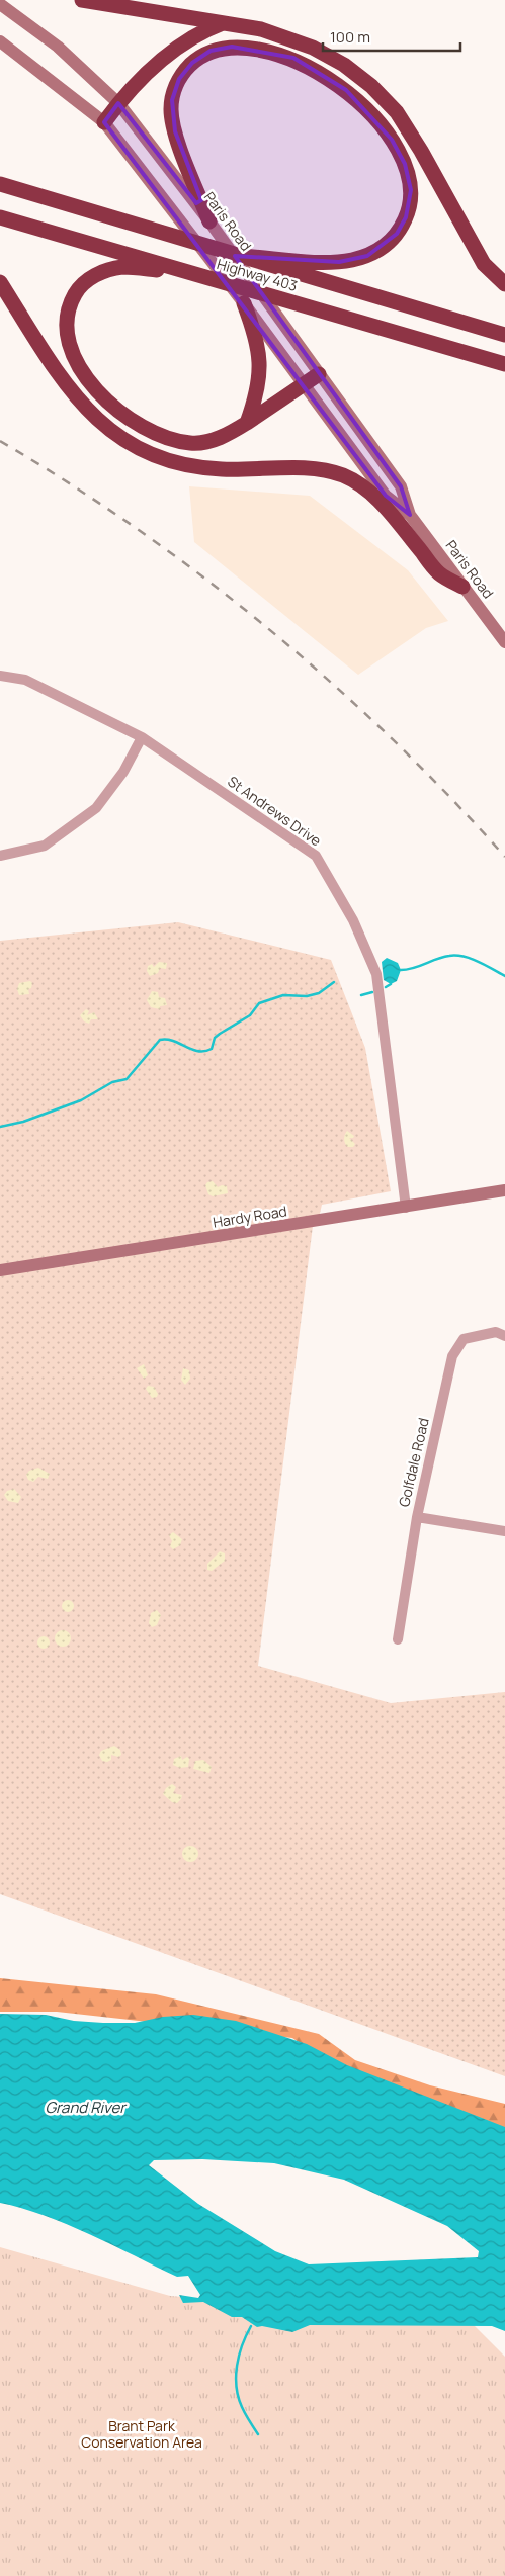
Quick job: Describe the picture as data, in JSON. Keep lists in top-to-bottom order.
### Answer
{
  "streets": {
    "highway": ["Highway 403"],
    "main road": ["Paris Road", "Hardy Road"],
    "street": ["St Andrews Drive", "Golfdale Road"]
  },
  "crossings": [
    ["St Andrews Drive", "Hardy Road"]
  ],
  "water": ["Grand River"],
  "parks": ["Brant Park Conservation Area"],
  "scale_bar": "100 m"
}
